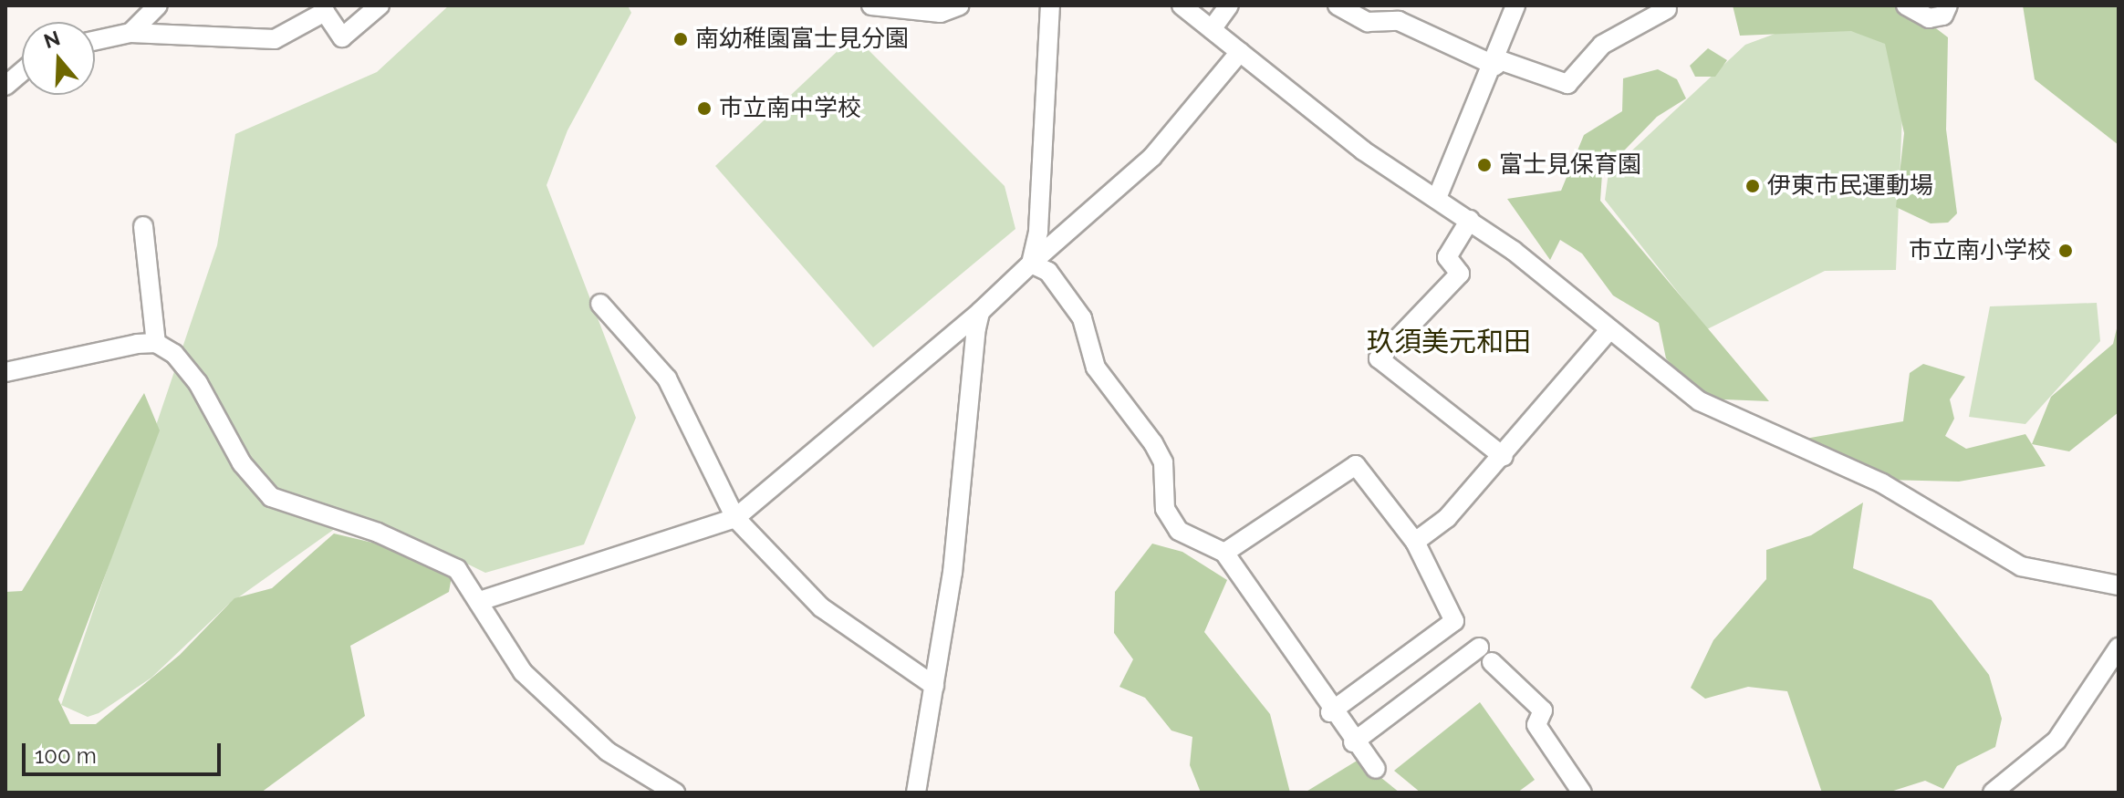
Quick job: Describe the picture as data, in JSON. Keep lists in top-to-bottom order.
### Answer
{
  "districts": ["玖須美元和田"],
  "places": [
    "南幼稚園富士見分園",
    "市立南中学校",
    "富士見保育園",
    "伊東市民運動場",
    "市立南小学校"
  ],
  "scale_bar": "100 m",
  "north": "top"
}
